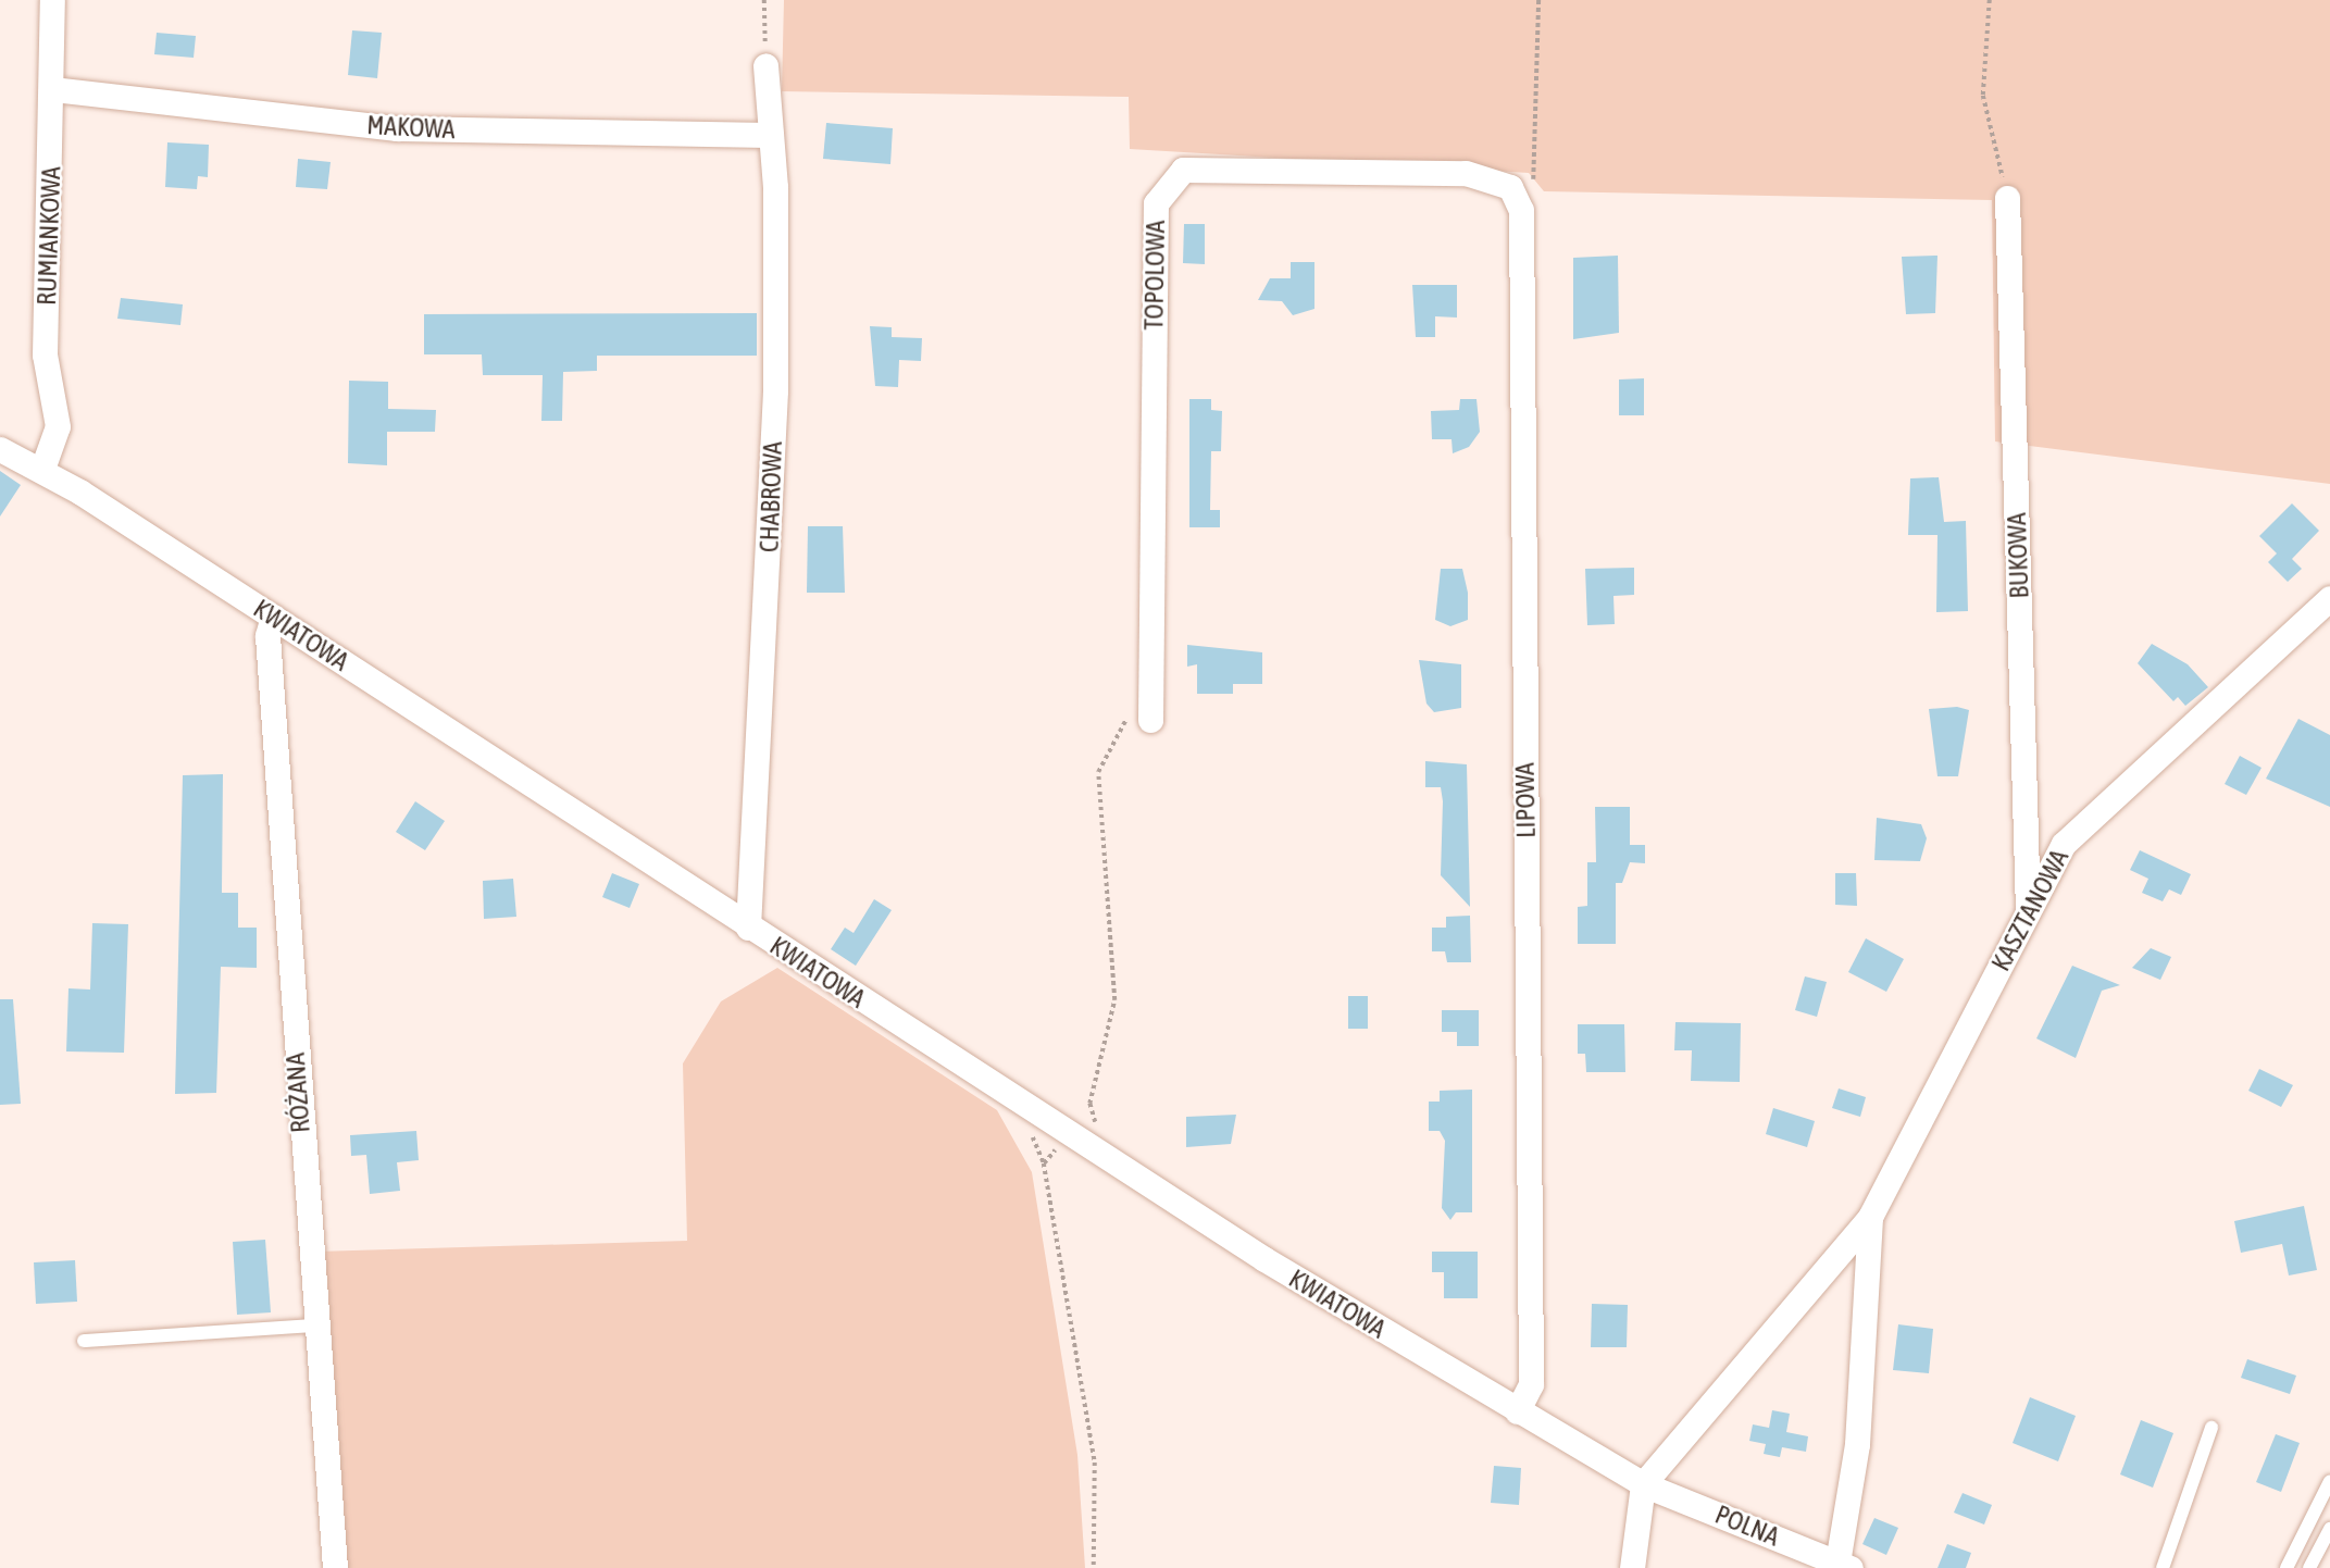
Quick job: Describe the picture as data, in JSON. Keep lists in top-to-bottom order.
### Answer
{
  "streets": {
    "street": [
      "MAKOWA",
      "RUMIANKOWA",
      "TOPOLOWA",
      "CHABROWA",
      "BUKOWA",
      "KWIATOWA",
      "LIPOWA",
      "KASZTANOWA",
      "RÓŻANA",
      "POLNA"
    ]
  },
  "crossings": [
    ["MAKOWA", "RUMIANKOWA"],
    ["MAKOWA", "CHABROWA"],
    ["RUMIANKOWA", "KWIATOWA"],
    ["TOPOLOWA", "LIPOWA"],
    ["CHABROWA", "KWIATOWA"],
    ["BUKOWA", "KASZTANOWA"],
    ["KWIATOWA", "LIPOWA"],
    ["KWIATOWA", "KASZTANOWA"],
    ["KWIATOWA", "RÓŻANA"],
    ["KWIATOWA", "POLNA"],
    ["KASZTANOWA", "POLNA"]
  ]
}
